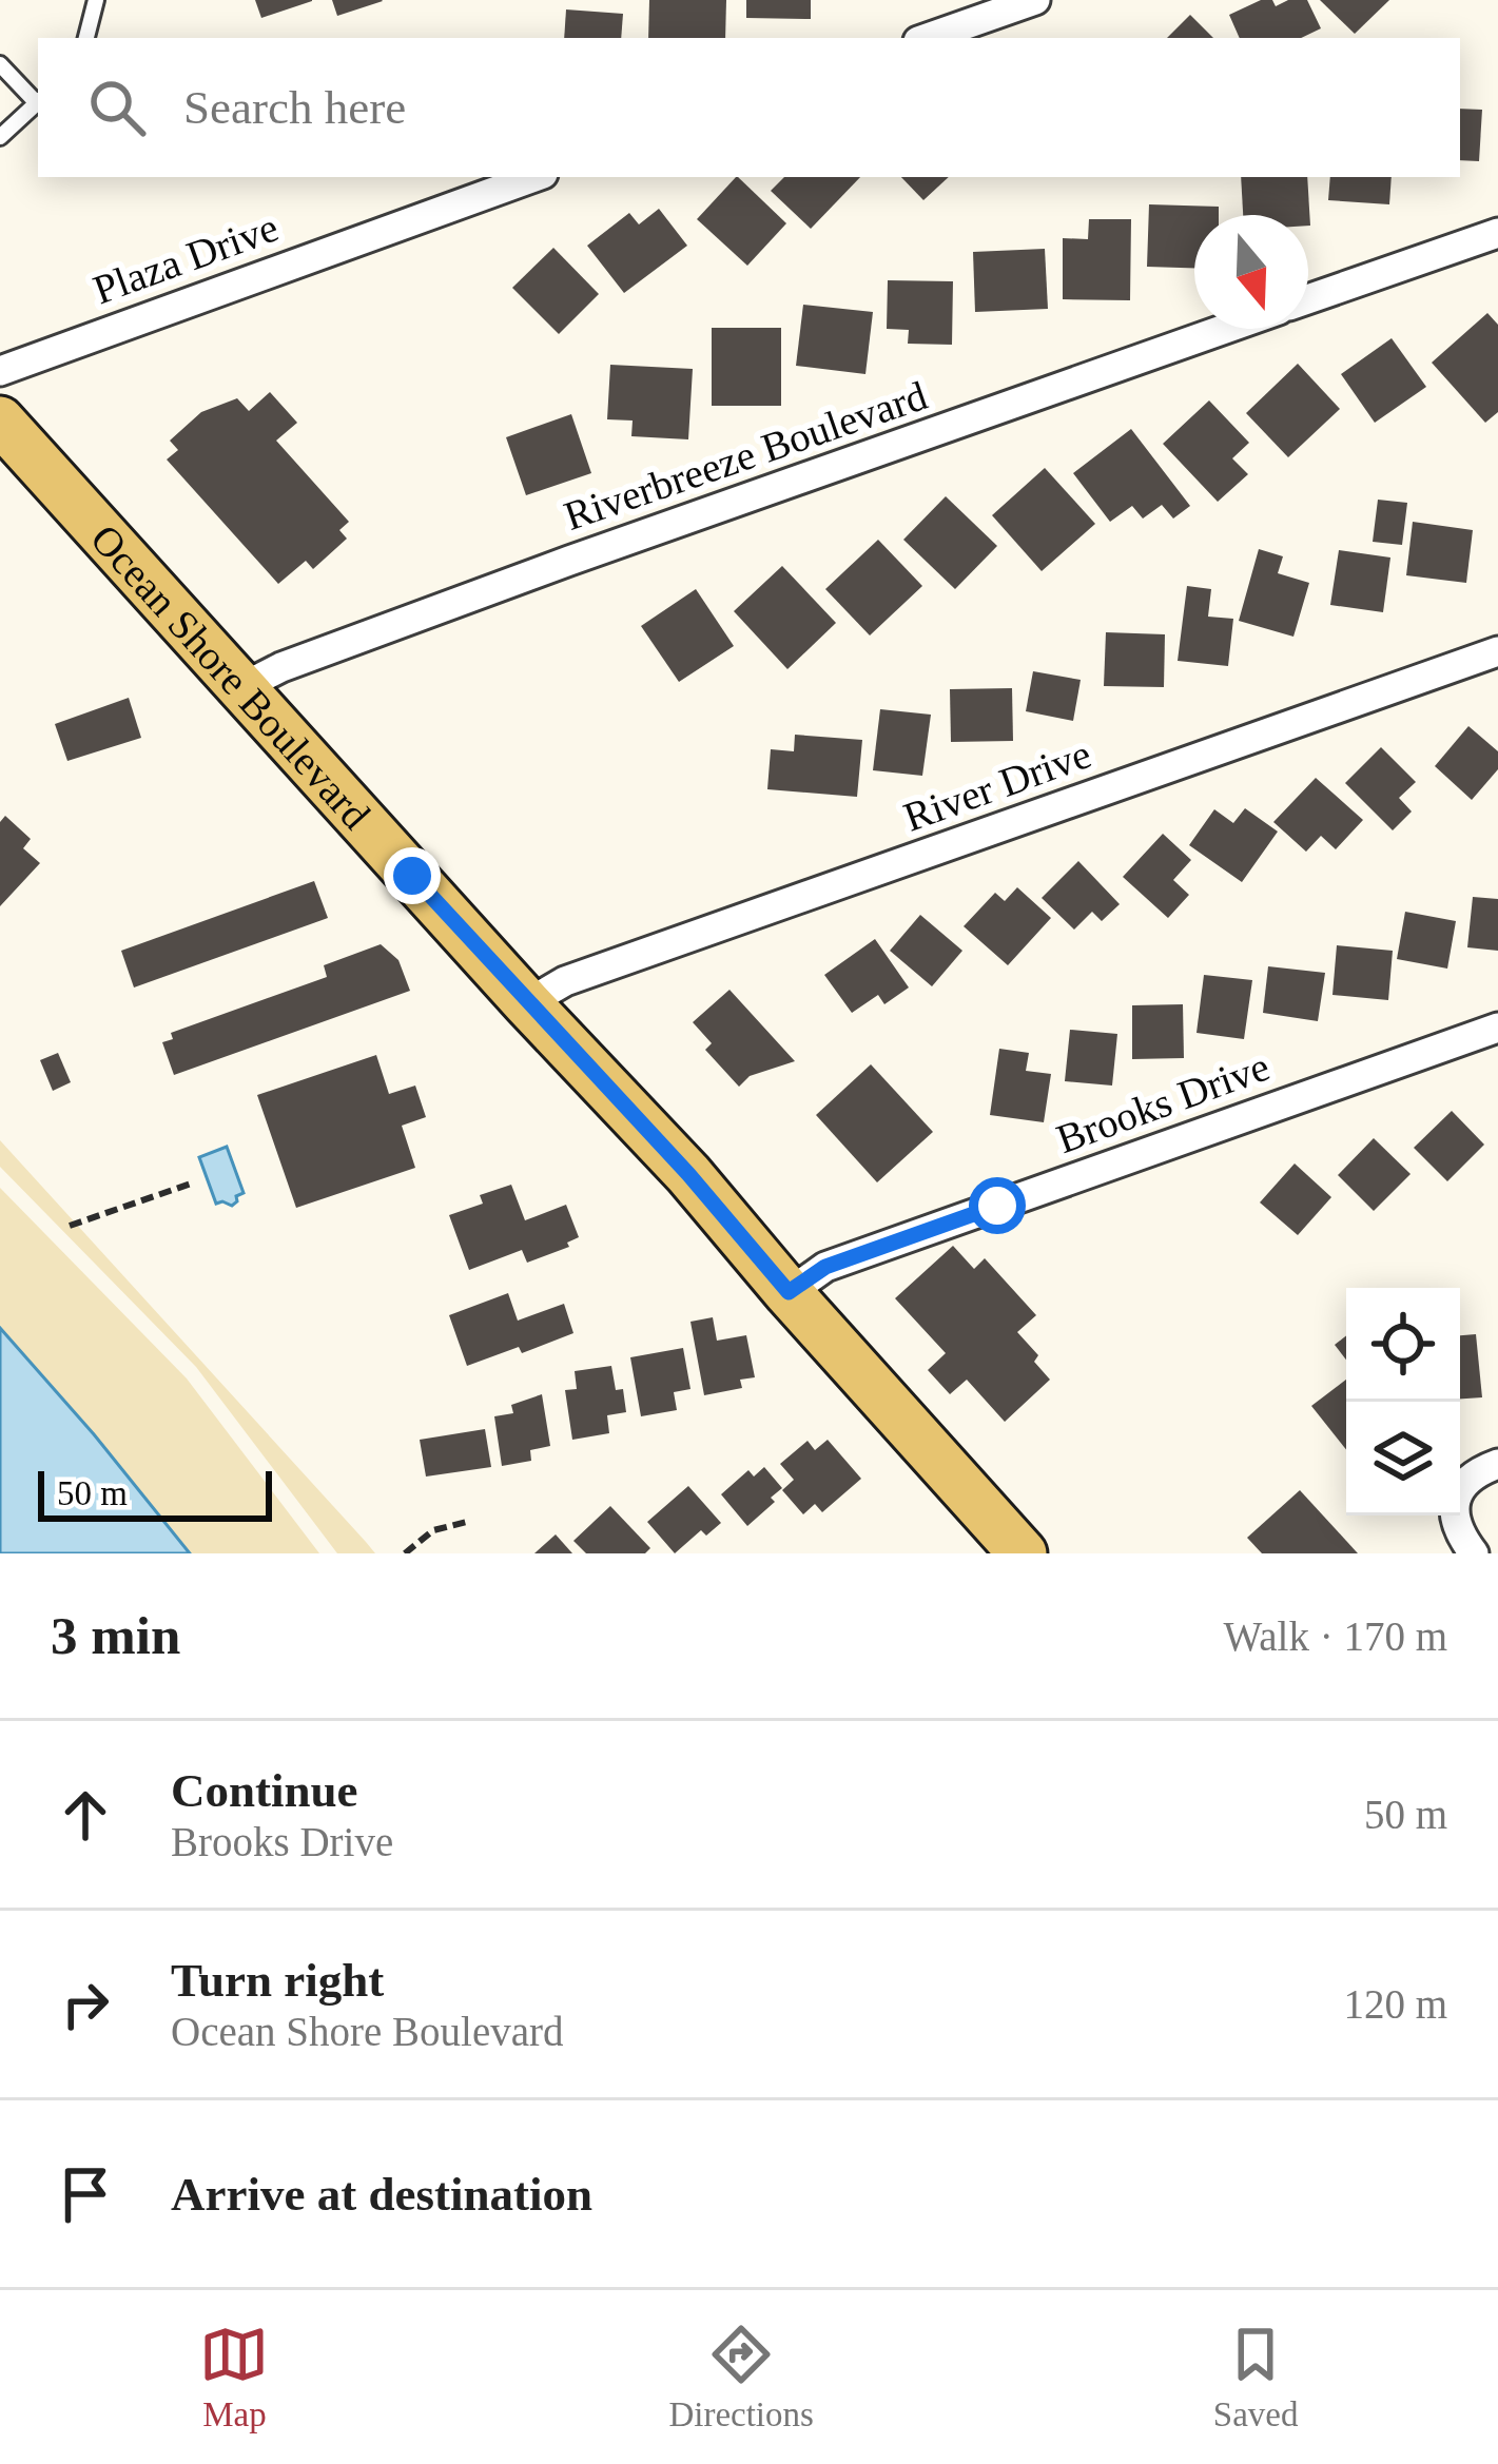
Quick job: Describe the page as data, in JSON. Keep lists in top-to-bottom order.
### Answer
{
  "streets": {
    "main road": ["Ocean Shore Boulevard"],
    "street": [
      "Plaza Drive",
      "Riverbreeze Boulevard",
      "River Drive",
      "Brooks Drive"
    ]
  },
  "crossings": [
    ["Riverbreeze Boulevard", "Ocean Shore Boulevard"],
    ["Ocean Shore Boulevard", "River Drive"],
    ["Ocean Shore Boulevard", "Brooks Drive"]
  ],
  "scale_bar": "50 m",
  "north": "bottom",
  "page": {
    "search": "Search here",
    "scale": "50 m",
    "heading": ["3 min", "Walk · 170 m"],
    "list": [
      ["Continue", "Brooks Drive", "50 m"],
      ["Turn right", "Ocean Shore Boulevard", "120 m"],
      "Arrive at destination"
    ],
    "nav": ["Map", "Directions", "Saved"]
  }
}
